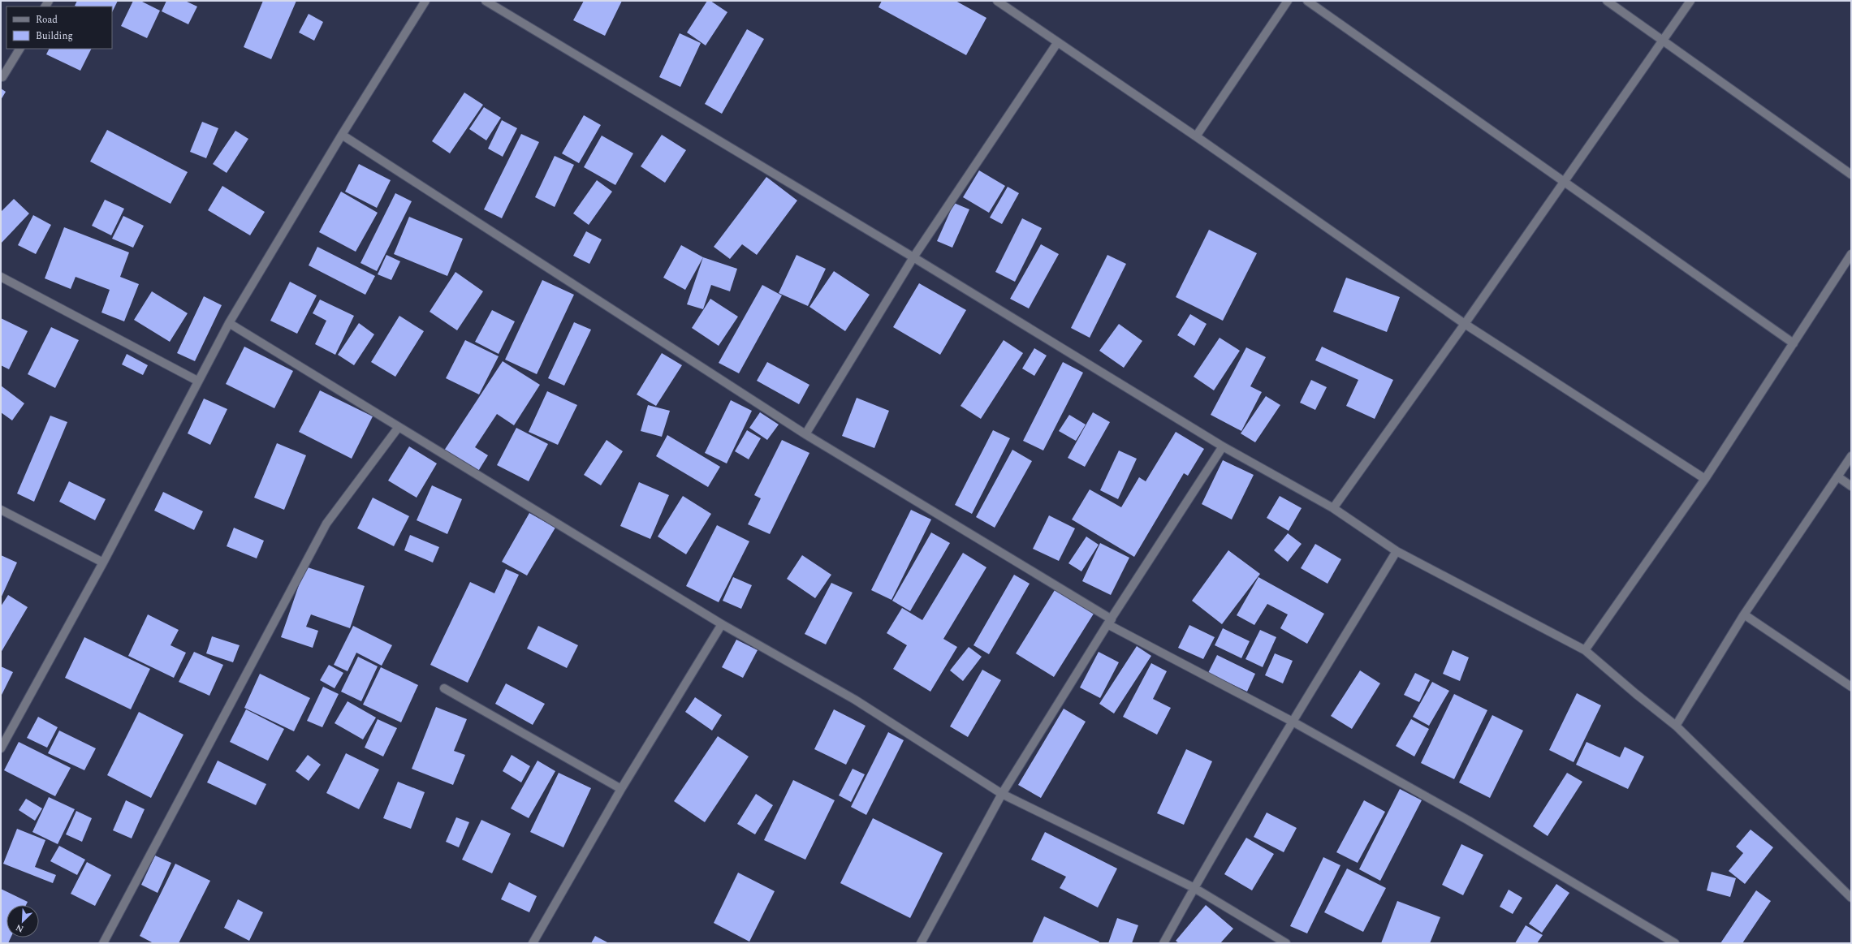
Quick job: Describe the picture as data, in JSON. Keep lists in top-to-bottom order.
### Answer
{
  "legend": ["Road", "Building"],
  "north": "bottom left"
}
